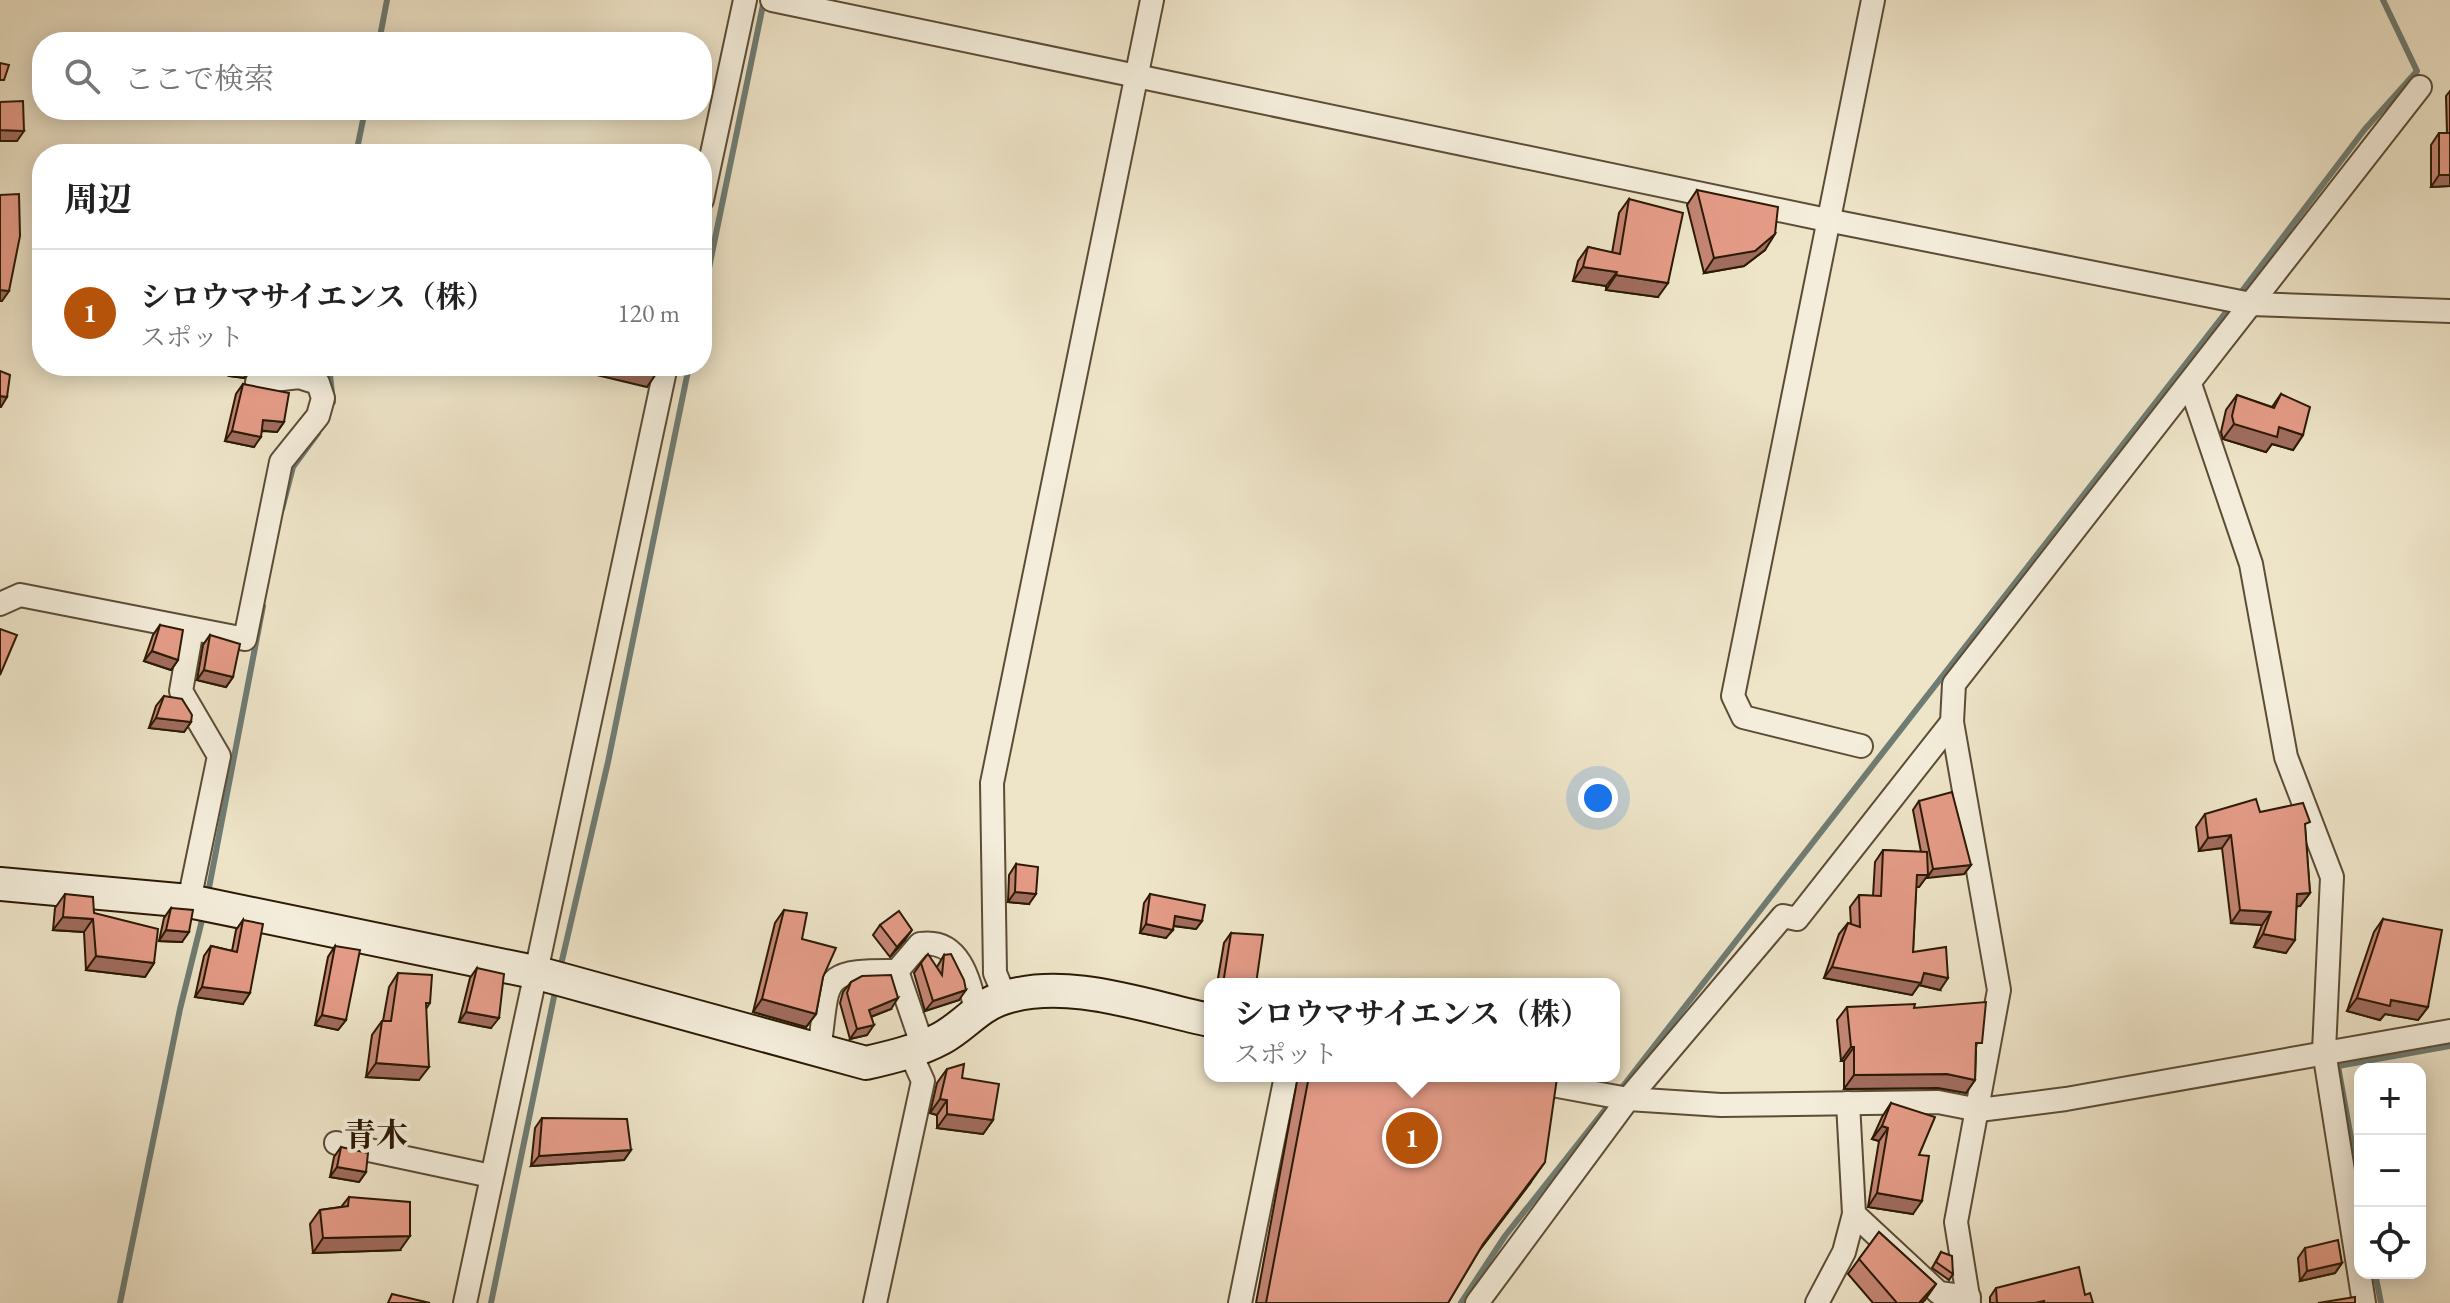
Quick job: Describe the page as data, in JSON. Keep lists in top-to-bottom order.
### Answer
{
  "districts": ["青木"],
  "page": {
    "search": "ここで検索",
    "heading": "周辺",
    "list": [
      {
        "mark": "1",
        "name": "シロウマサイエンス（株）",
        "note": "スポット",
        "value": "120 m"
      }
    ],
    "popup": ["シロウマサイエンス（株）", "スポット"],
    "map_buttons": ["+", "−"],
    "pins": "1"
  }
}
